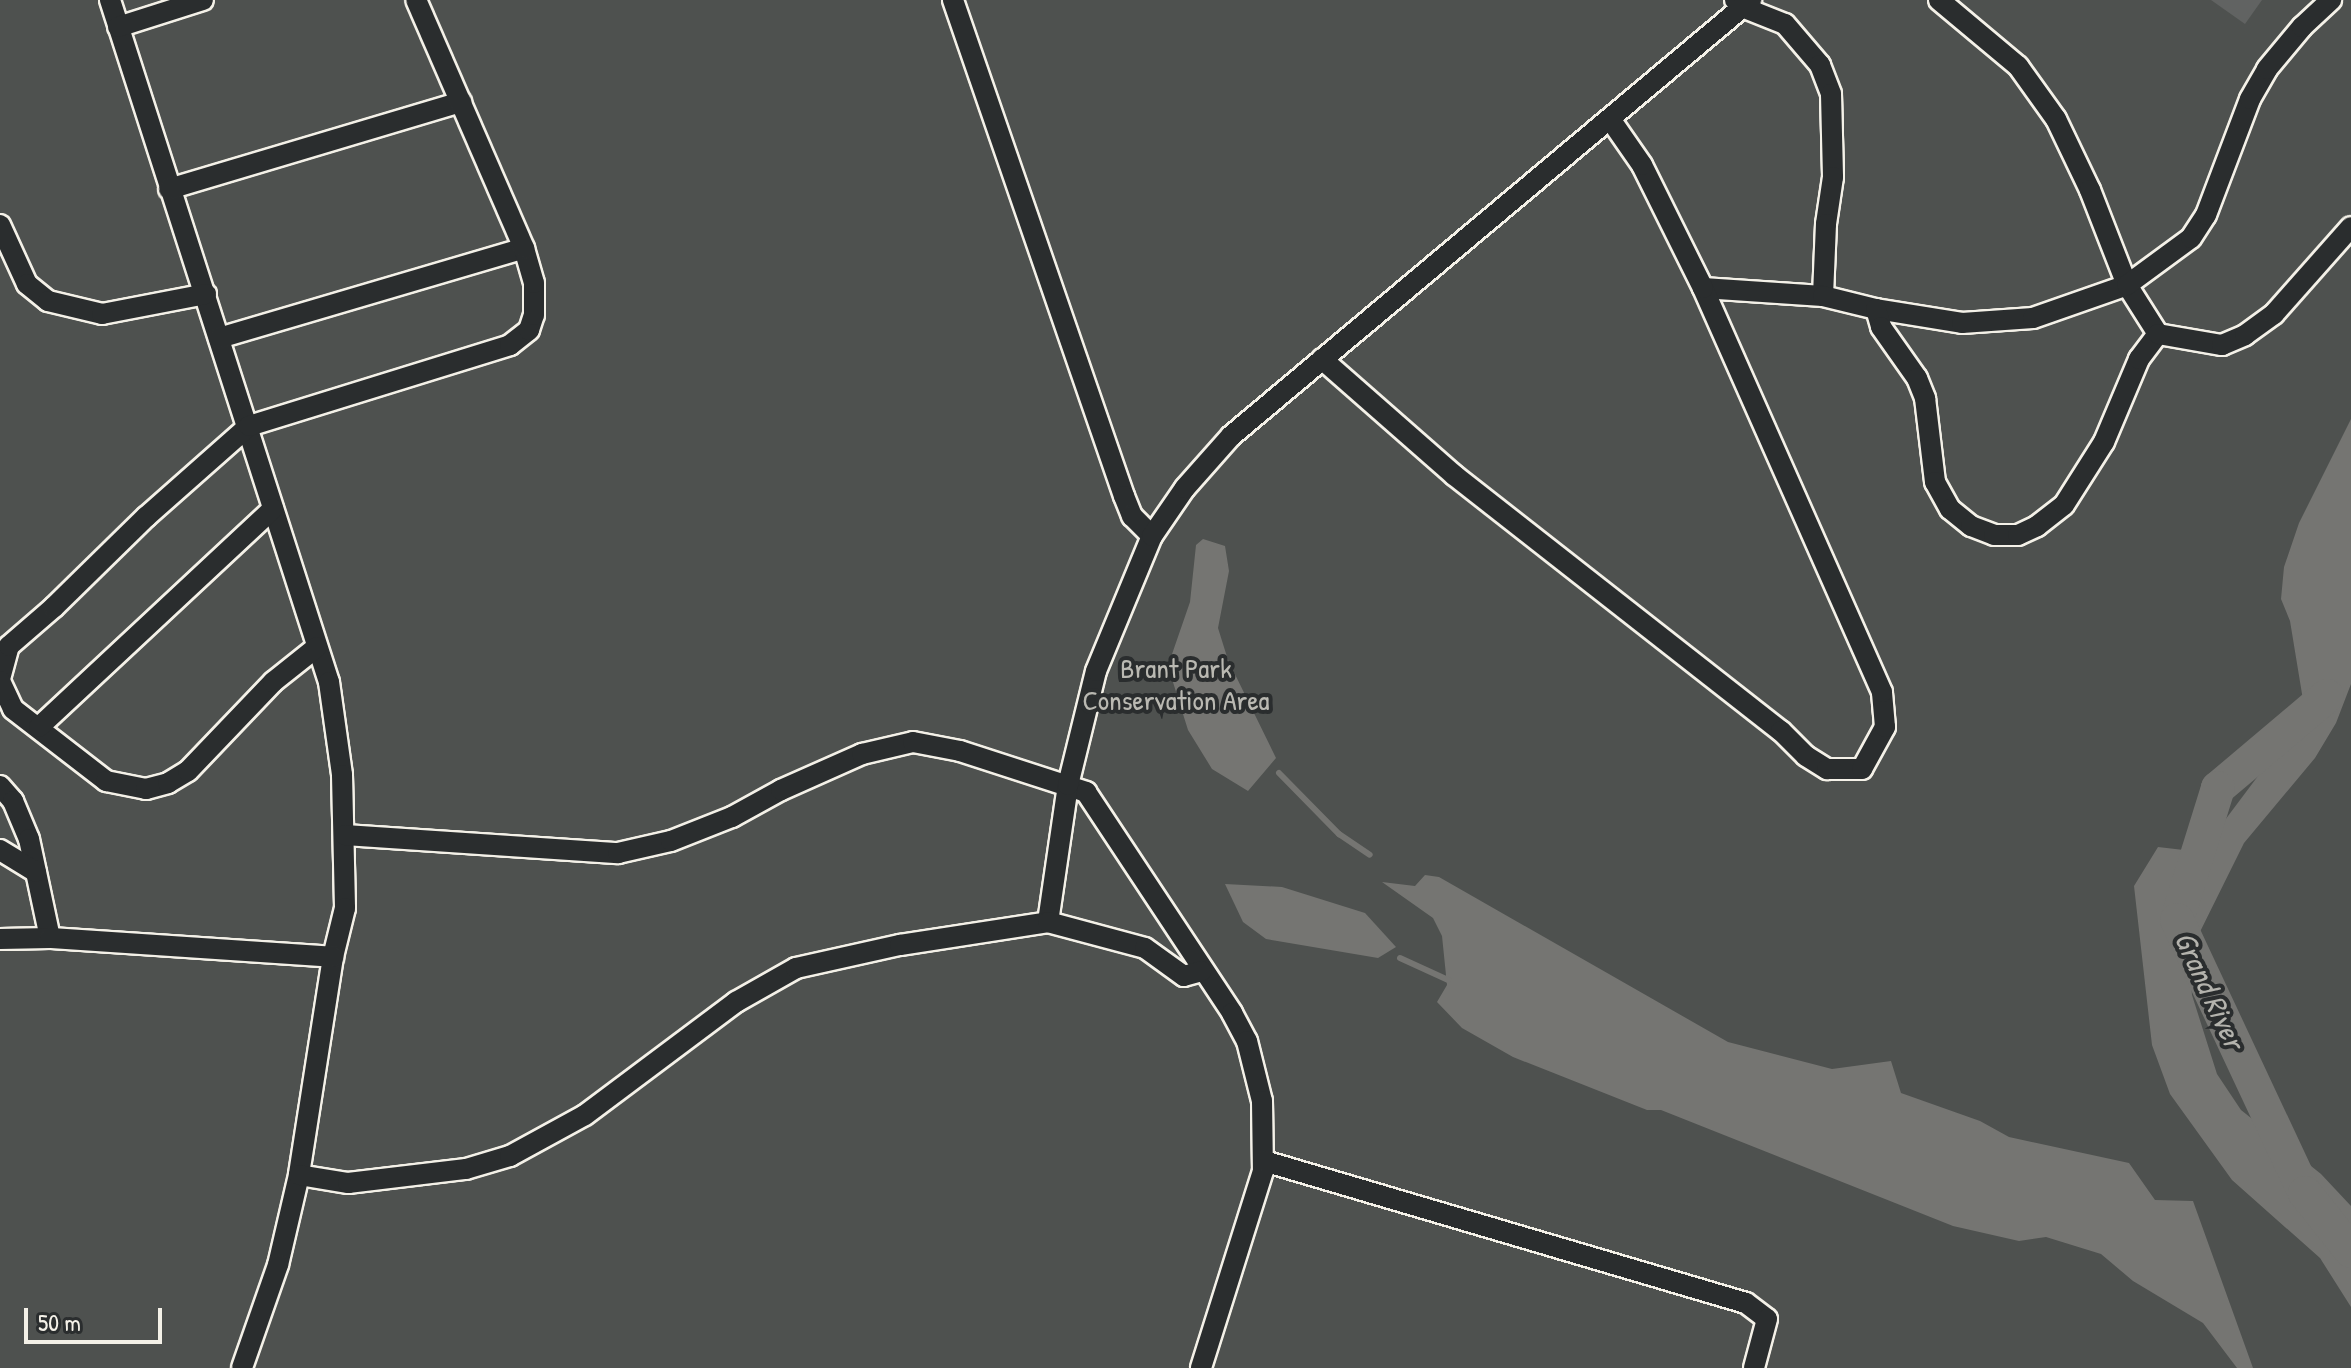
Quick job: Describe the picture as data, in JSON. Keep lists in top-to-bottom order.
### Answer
{
  "water": ["Grand River"],
  "parks": ["Brant Park Conservation Area"],
  "scale_bar": "50 m"
}
